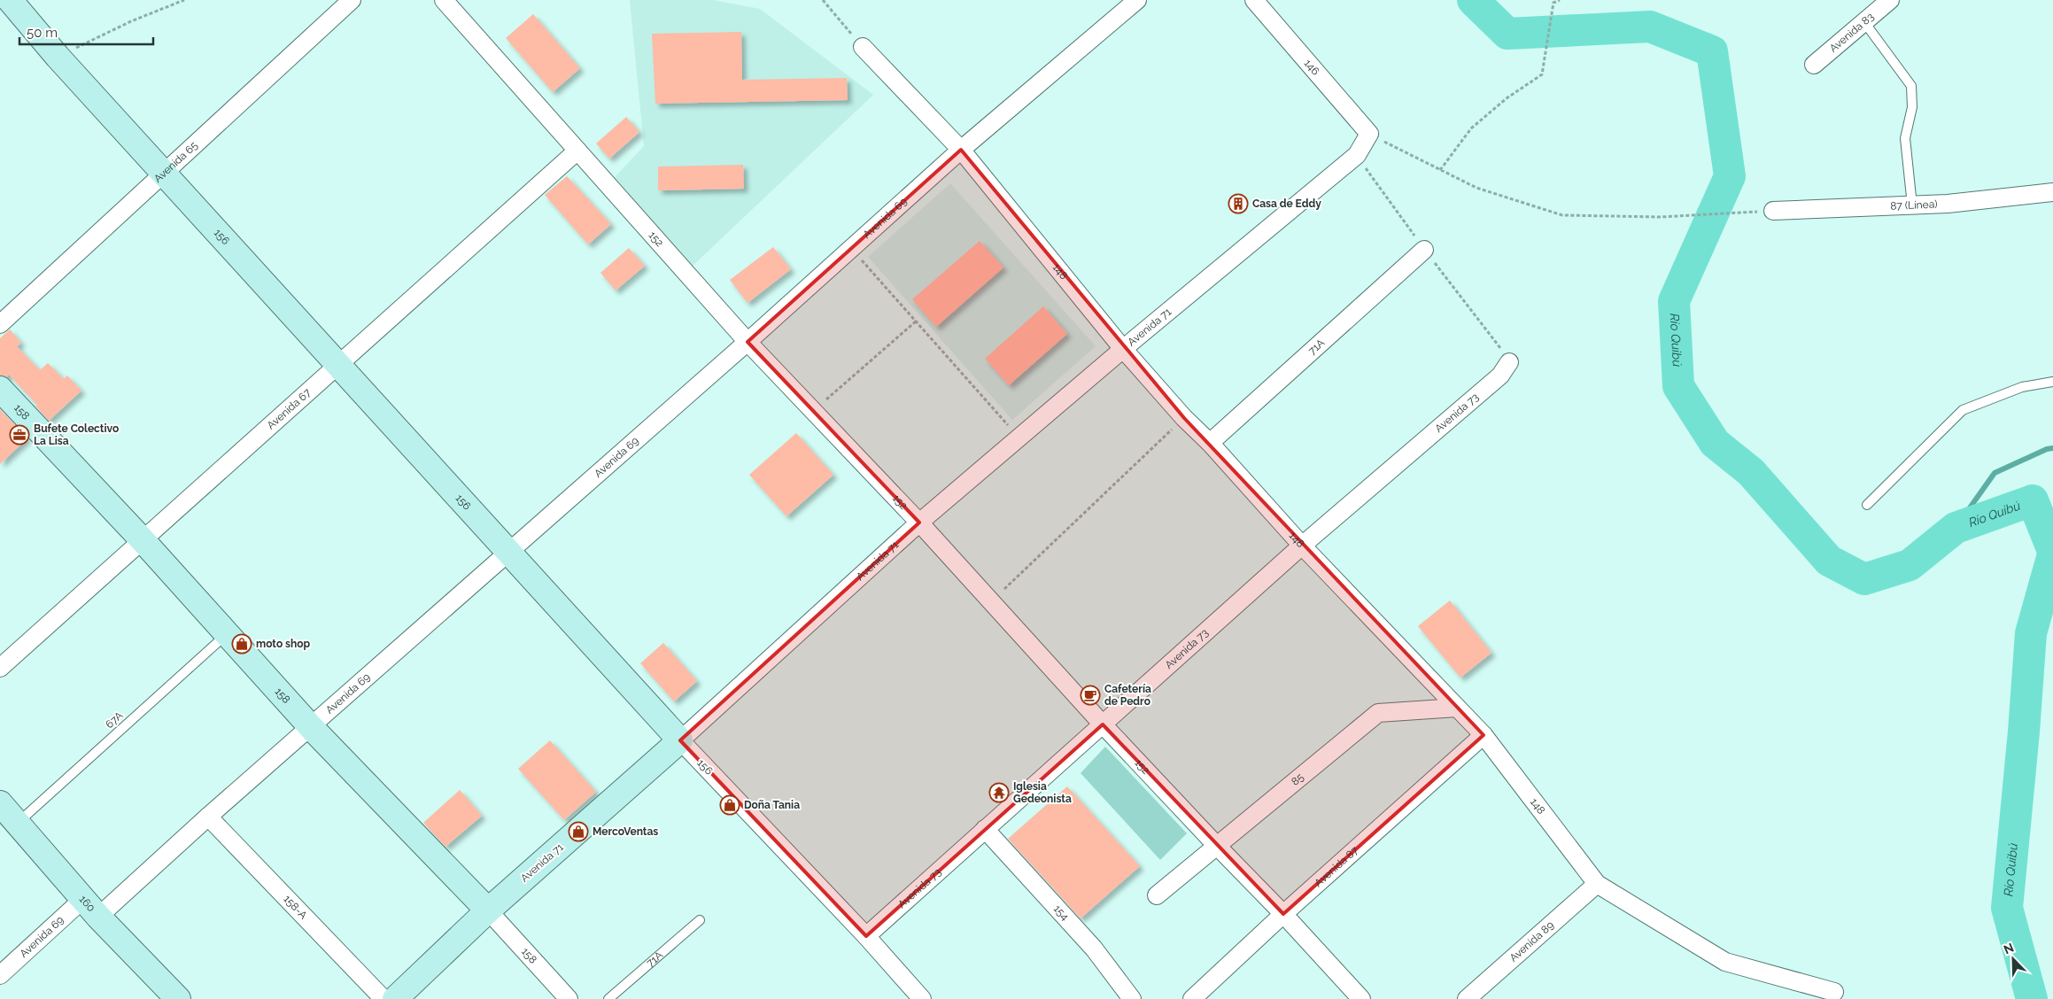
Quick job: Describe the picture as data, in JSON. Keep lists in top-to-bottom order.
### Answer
{
  "streets": {
    "street": [
      "Avenida 83",
      "146",
      "Avenida 65",
      "87 (Línea)",
      "Avenida 69",
      "156",
      "152",
      "148",
      "Avenida 71",
      "71A",
      "Avenida 67",
      "158",
      "Avenida 73",
      "85",
      "Avenida 87",
      "160",
      "158-A",
      "154",
      "Avenida 89"
    ],
    "lane": ["67A"]
  },
  "crossings": [
    ["146", "Avenida 71"],
    ["Avenida 65", "156"],
    ["Avenida 69", "156"],
    ["Avenida 69", "152"],
    ["Avenida 69", "148"],
    ["Avenida 69", "158"],
    ["Avenida 69", "160"],
    ["Avenida 69", "158-A"],
    ["156", "Avenida 71"],
    ["156", "Avenida 67"],
    ["156", "Avenida 73"],
    ["152", "Avenida 71"],
    ["152", "Avenida 67"],
    ["152", "Avenida 73"],
    ["152", "85"],
    ["152", "Avenida 87"],
    ["148", "Avenida 71"],
    ["148", "71A"],
    ["148", "Avenida 73"],
    ["148", "85"],
    ["148", "Avenida 87"],
    ["148", "Avenida 89"],
    ["Avenida 71", "158"],
    ["Avenida 67", "158"],
    ["158", "67A"],
    ["Avenida 73", "154"],
    ["67A", "160"]
  ],
  "water": ["Río Quibú"],
  "places": {
    "building": ["Casa de Eddy"],
    "office": ["Bufete Colectivo La Lisa"],
    "shop": ["moto shop", "Doña Tania", "MercoVentas"],
    "cafe": ["Cafetería de Pedro"],
    "temple": ["Iglesia Gedeonista"]
  },
  "scale_bar": "50 m",
  "north": "top left"
}
